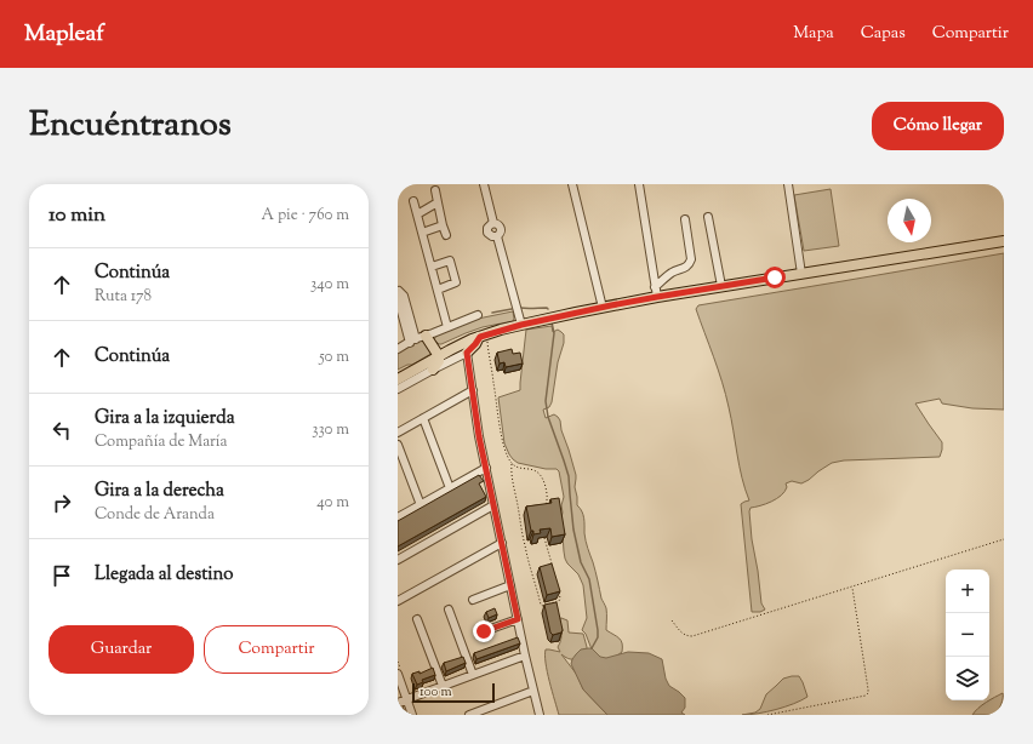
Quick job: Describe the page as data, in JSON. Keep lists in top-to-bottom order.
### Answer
{
  "scale_bar": "100 m",
  "north": "bottom",
  "page": {
    "header": "Mapleaf",
    "nav": ["Mapa", "Capas", "Compartir"],
    "title": "Encuéntranos",
    "buttons": [
      "Cómo llegar",
      ["Guardar", "Compartir"]
    ],
    "heading": ["10 min", "A pie · 760 m"],
    "list": [
      ["Continúa", "Ruta 178", "340 m"],
      ["Continúa", "50 m"],
      ["Gira a la izquierda", "Compañía de María", "330 m"],
      ["Gira a la derecha", "Conde de Aranda", "40 m"],
      "Llegada al destino"
    ],
    "map_buttons": ["+", "−"],
    "scale": "100 m"
  }
}
